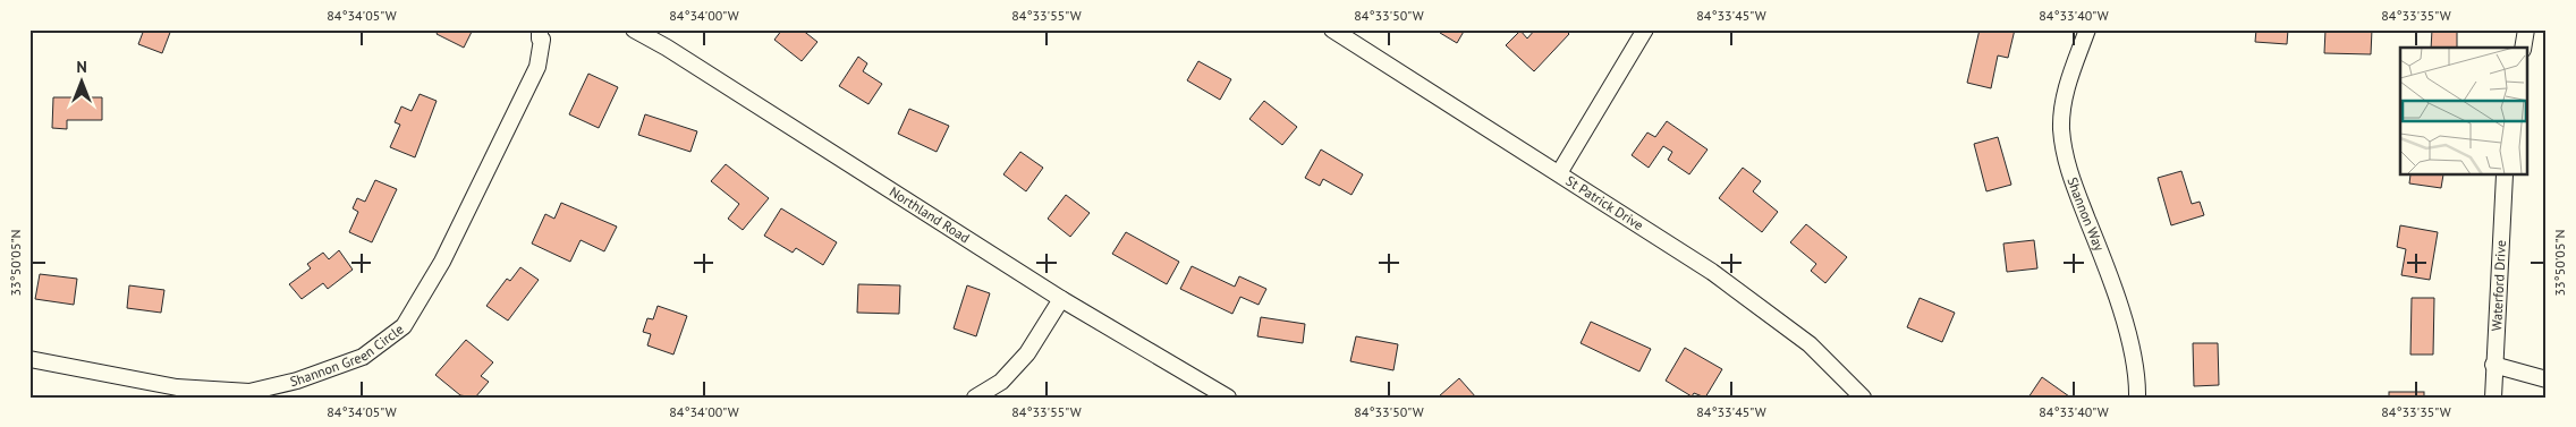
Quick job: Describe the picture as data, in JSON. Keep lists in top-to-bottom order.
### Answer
{
  "streets": {
    "street": [
      "St Patrick Drive",
      "Shannon Way",
      "Northland Road",
      "Waterford Drive",
      "Shannon Green Circle"
    ]
  },
  "north": "top",
  "coordinates": [
    "84°34'05\"W",
    "84°34'00\"W",
    "84°33'55\"W",
    "84°33'50\"W",
    "84°33'45\"W",
    "84°33'40\"W",
    "84°33'35\"W",
    "33°50'05\"N"
  ]
}
